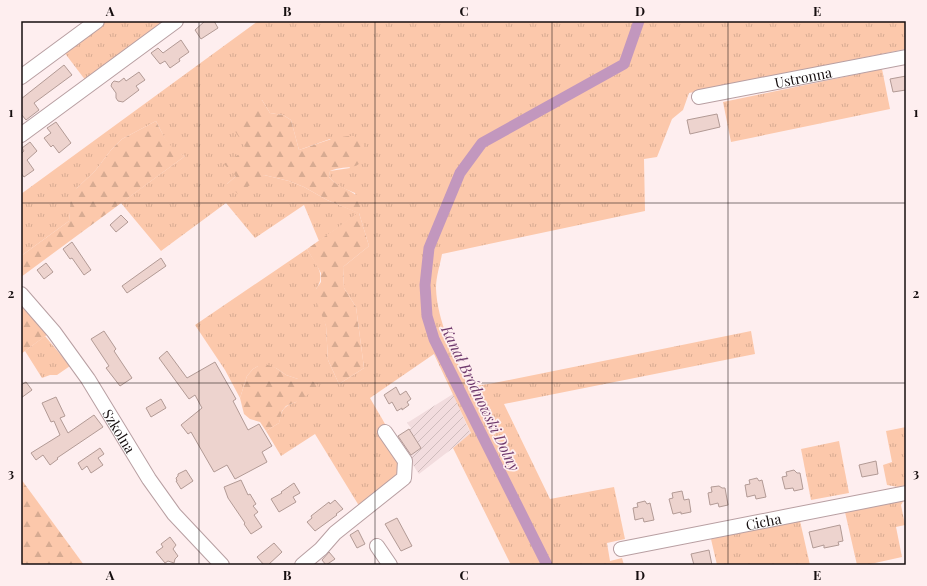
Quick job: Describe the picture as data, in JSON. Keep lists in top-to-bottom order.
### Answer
{
  "streets": {
    "street": ["Ustronna", "Szkolna", "Cicha"]
  },
  "water": ["Kanał Bródnowski Dolny"],
  "grid": {
    "columns": [
      "A",
      "B",
      "C",
      "D",
      "E"
    ],
    "rows": ["1", "2", "3"]
  }
}
